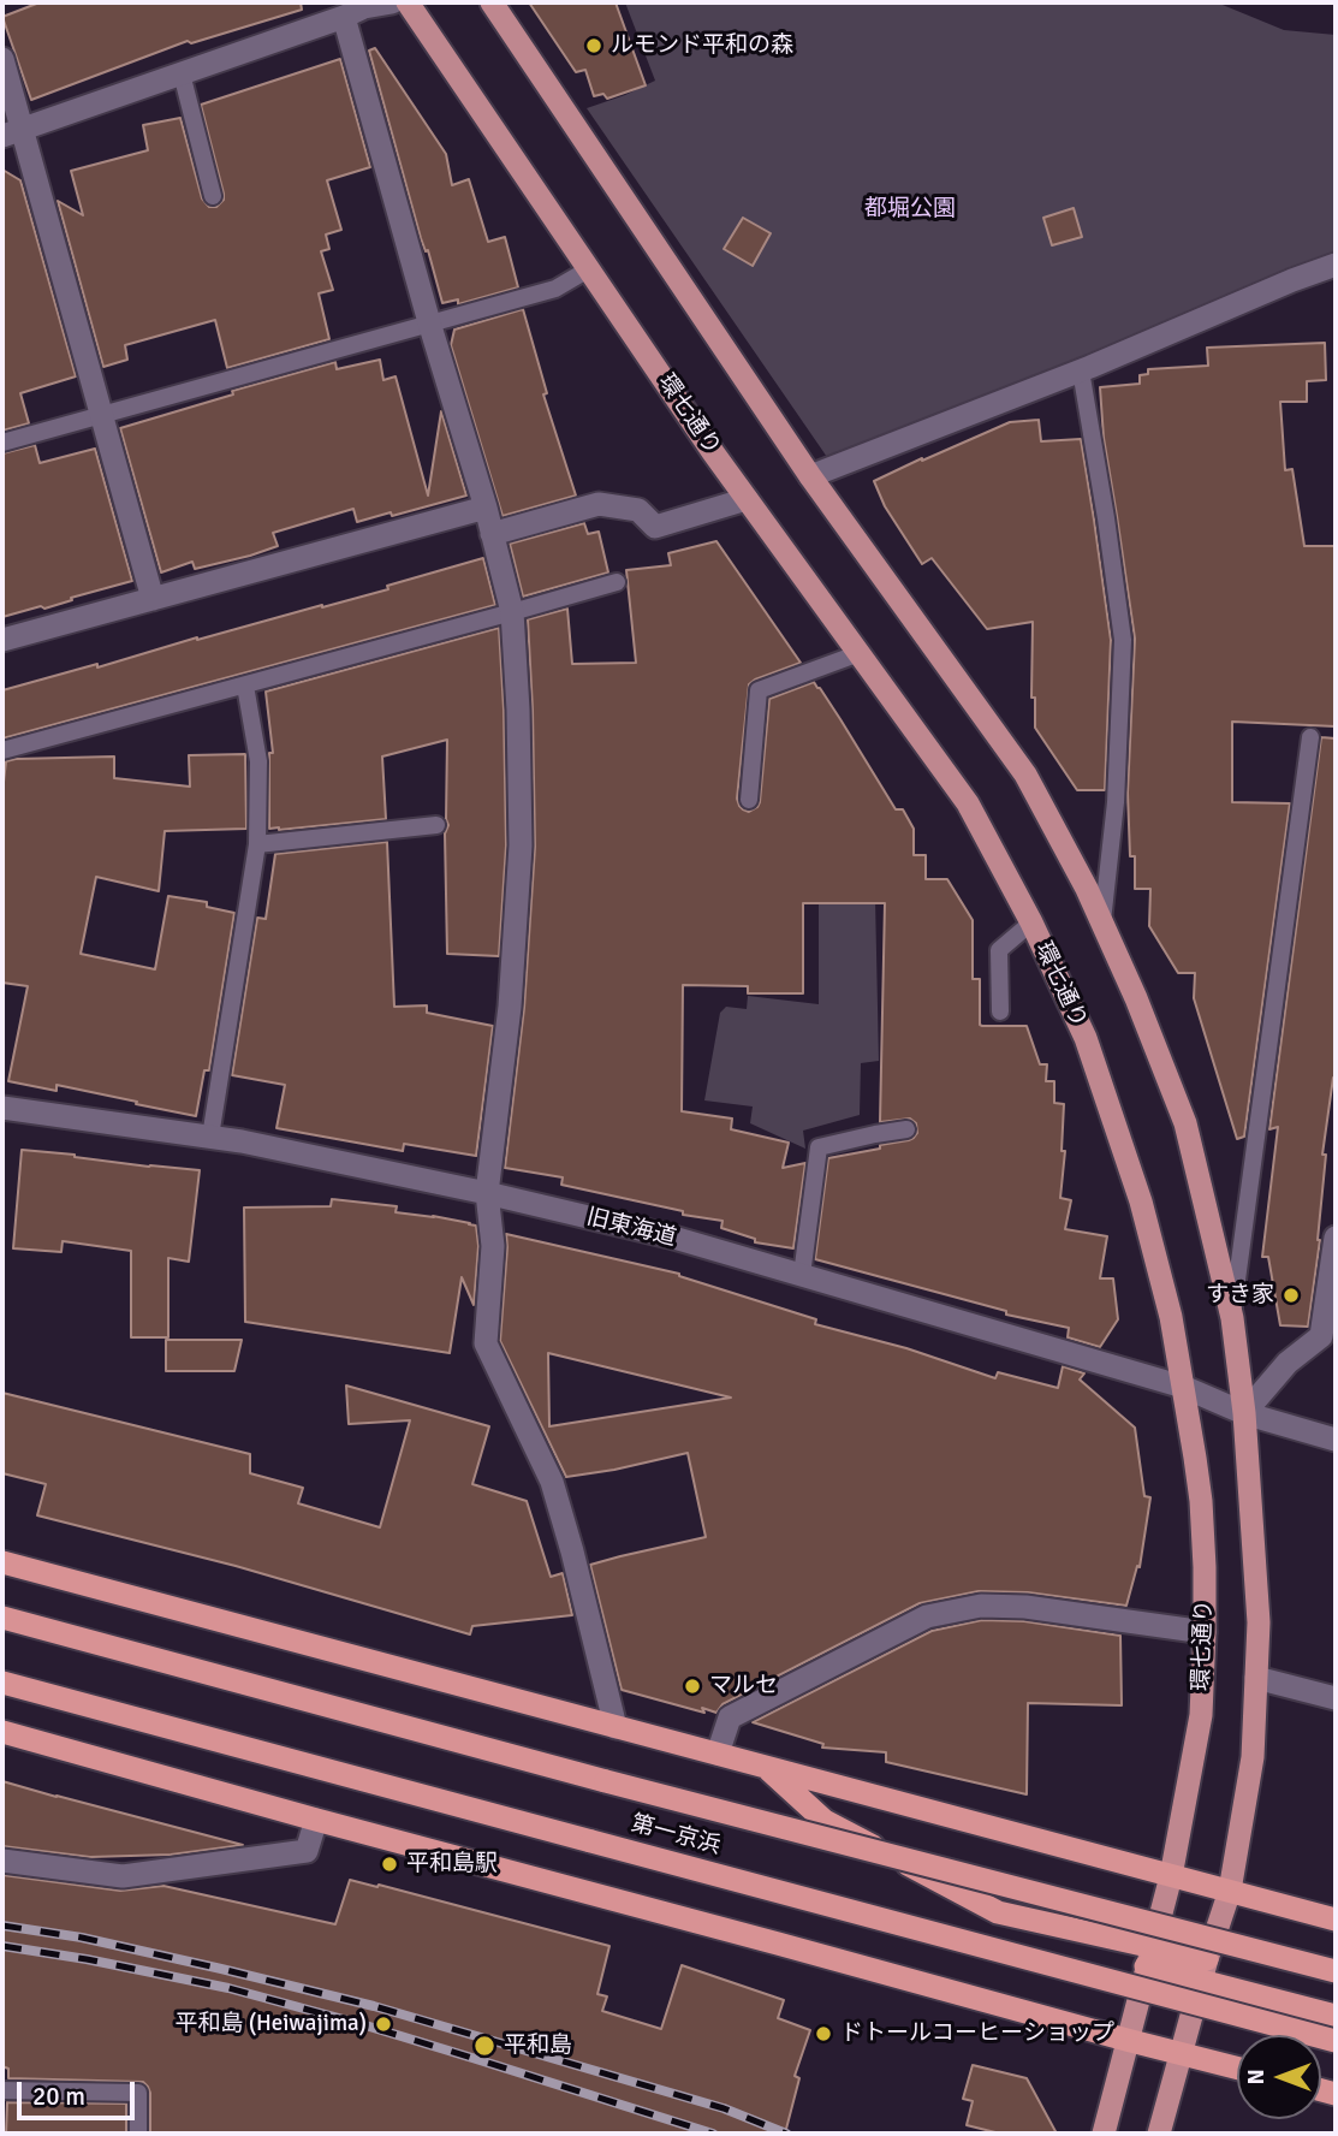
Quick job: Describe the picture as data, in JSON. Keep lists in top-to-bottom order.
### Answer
{
  "streets": {
    "highway": ["第一京浜"],
    "main road": ["環七通り"],
    "street": ["旧東海道"]
  },
  "crossings": [
    ["環七通り", "旧東海道"]
  ],
  "parks": ["都堀公園"],
  "places": [
    "ルモンド平和の森",
    "すき家",
    "マルセ",
    "平和島駅",
    "平和島 (Heiwajima)",
    "ドトールコーヒーショップ",
    "平和島"
  ],
  "scale_bar": "20 m",
  "north": "left"
}
